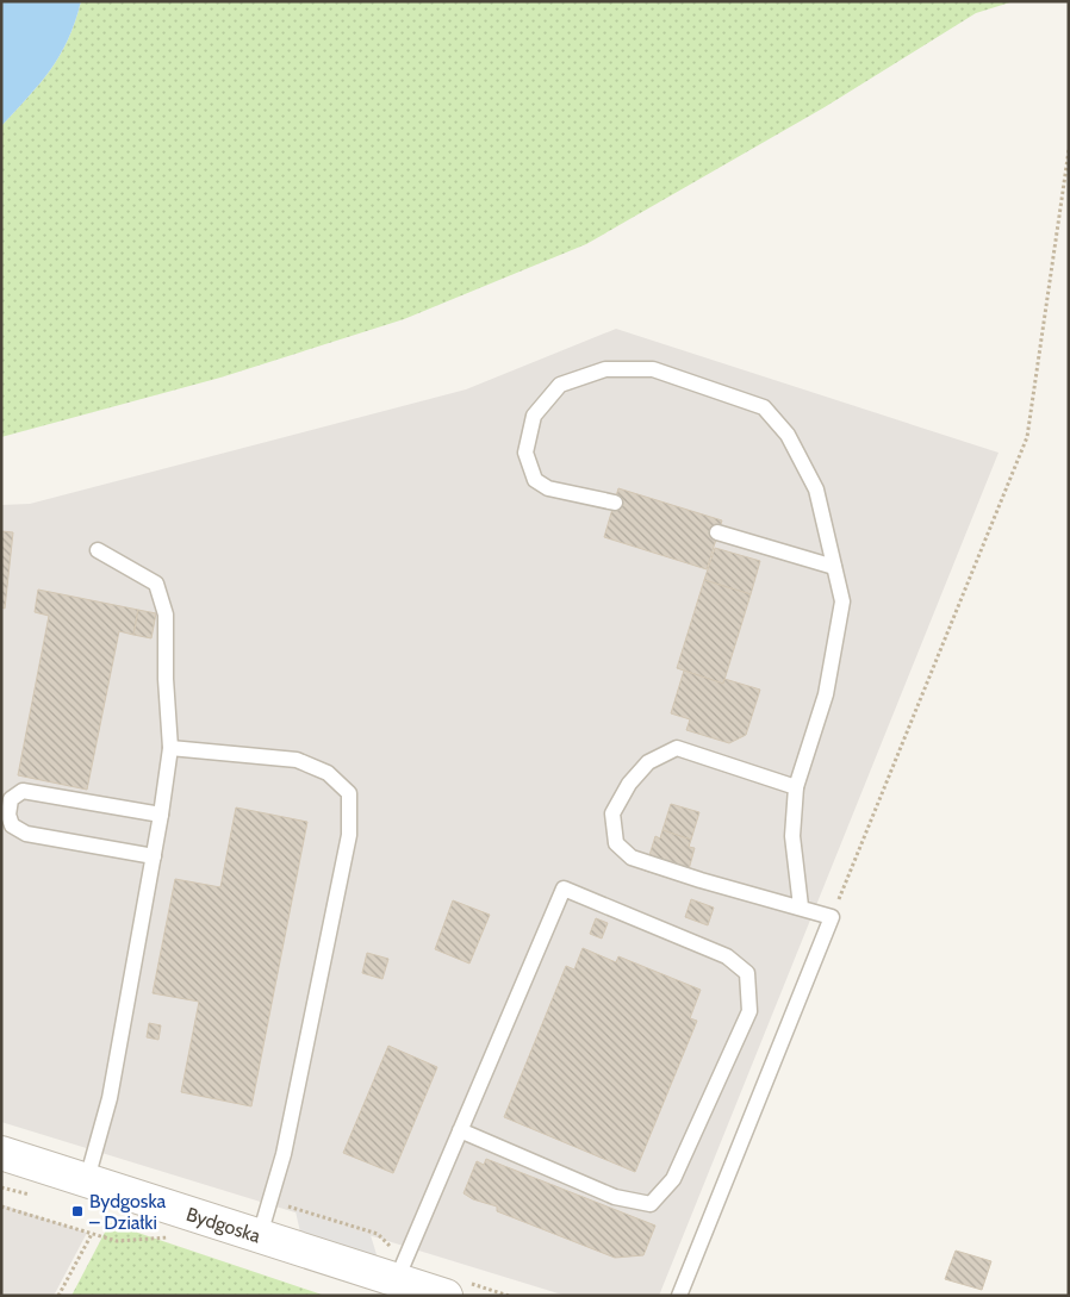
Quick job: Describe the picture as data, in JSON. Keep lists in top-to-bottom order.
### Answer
{
  "streets": {
    "street": ["Bydgoska"]
  },
  "places": {
    "transit": ["Bydgoska – Działki"]
  }
}
